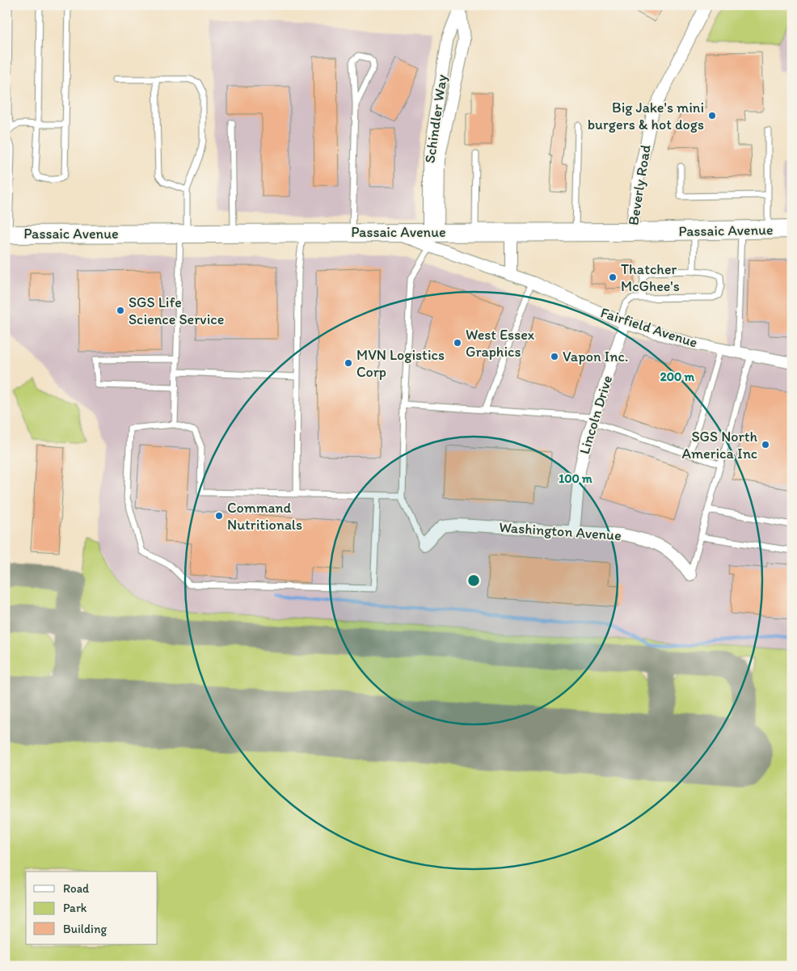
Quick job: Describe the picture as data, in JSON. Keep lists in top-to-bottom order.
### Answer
{
  "streets": {
    "main road": ["Passaic Avenue"],
    "street": [
      "Schindler Way",
      "Beverly Road",
      "Fairfield Avenue",
      "Lincoln Drive",
      "Washington Avenue"
    ]
  },
  "crossings": [
    ["Schindler Way", "Passaic Avenue"],
    ["Schindler Way", "Fairfield Avenue"],
    ["Beverly Road", "Passaic Avenue"],
    ["Passaic Avenue", "Fairfield Avenue"],
    ["Fairfield Avenue", "Lincoln Drive"],
    ["Lincoln Drive", "Washington Avenue"]
  ],
  "places": [
    "Big Jake's mini burgers & hot dogs",
    "Thatcher McGhee's",
    "SGS Life Science Service",
    "West Essex Graphics",
    "Vapon Inc.",
    "MVN Logistics Corp",
    "SGS North America Inc",
    "Command Nutritionals"
  ],
  "legend": ["Road", "Park", "Building"],
  "rings": ["200 m", "100 m"]
}
